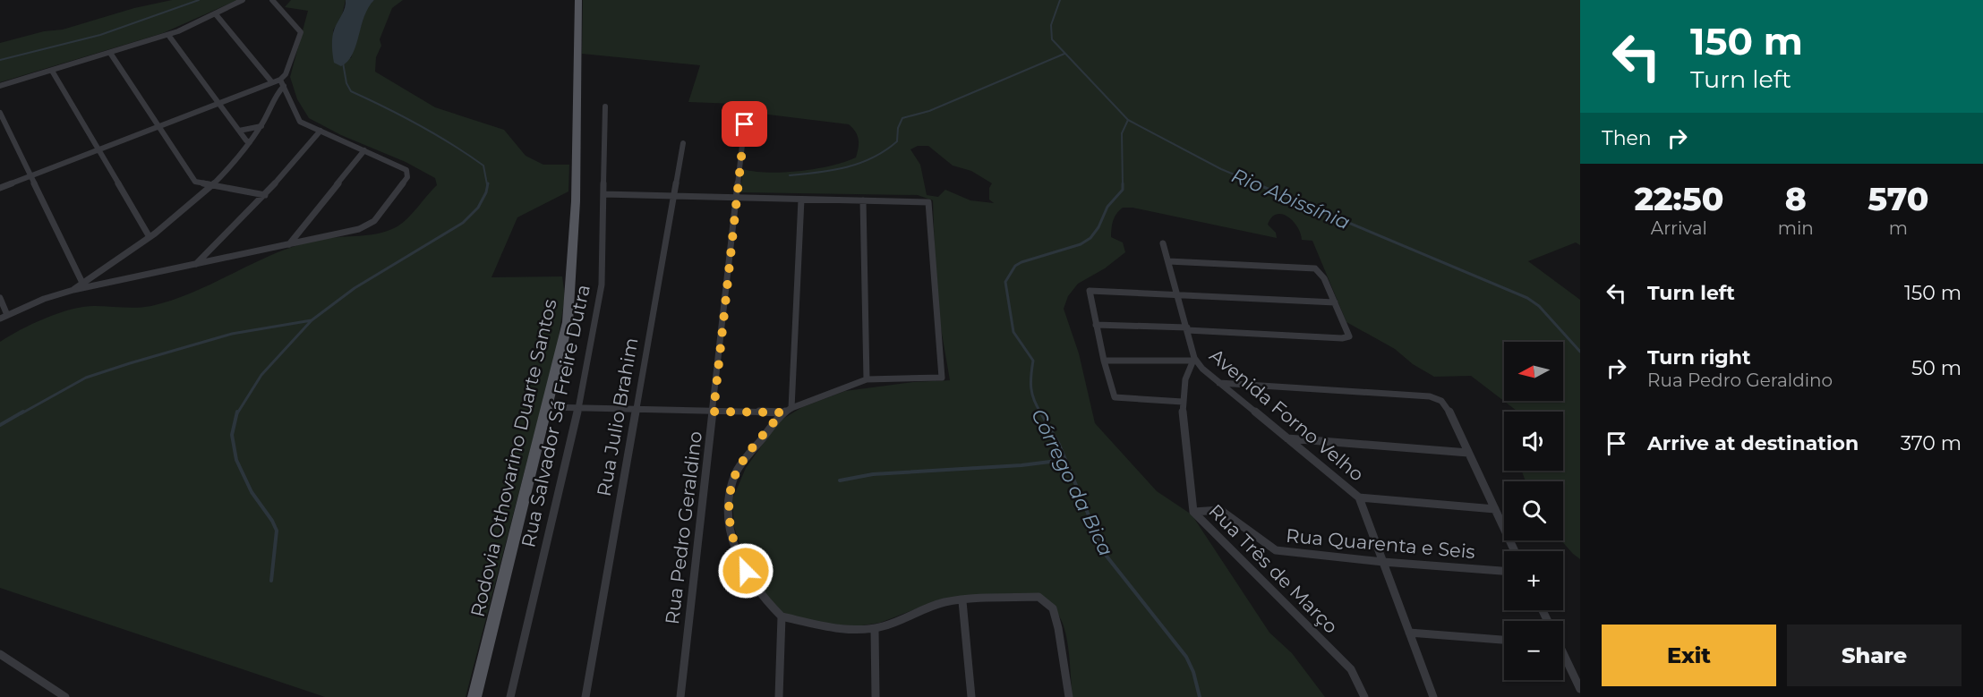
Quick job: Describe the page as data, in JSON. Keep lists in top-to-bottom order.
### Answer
{
  "streets": {
    "main road": ["Rodovia Othovarino Duarte Santos"],
    "street": [
      "Avenida Forno Velho",
      "Rua Salvador Sá Freire Dutra",
      "Rua Julio Brahim",
      "Rua Pedro Geraldino",
      "Rua Quarenta e Seis",
      "Rua Três de Março"
    ]
  },
  "crossings": [
    ["Avenida Forno Velho", "Rua Quarenta e Seis"],
    ["Avenida Forno Velho", "Rua Três de Março"],
    ["Rua Quarenta e Seis", "Rua Três de Março"]
  ],
  "water": ["Rio Abissínia", "Córrego da Bica"],
  "north": "left",
  "page": {
    "turn": ["150 m", "Turn left"],
    "then": "Then",
    "eta": [
      "22:50",
      "Arrival",
      "8",
      "min",
      "570",
      "m"
    ],
    "list": [
      {
        "name": "Turn left",
        "value": "150 m"
      },
      {
        "name": "Turn right",
        "note": "Rua Pedro Geraldino",
        "value": "50 m"
      },
      {
        "name": "Arrive at destination",
        "value": "370 m"
      }
    ],
    "map_buttons": ["+", "−"],
    "buttons": ["Exit", "Share"]
  }
}
